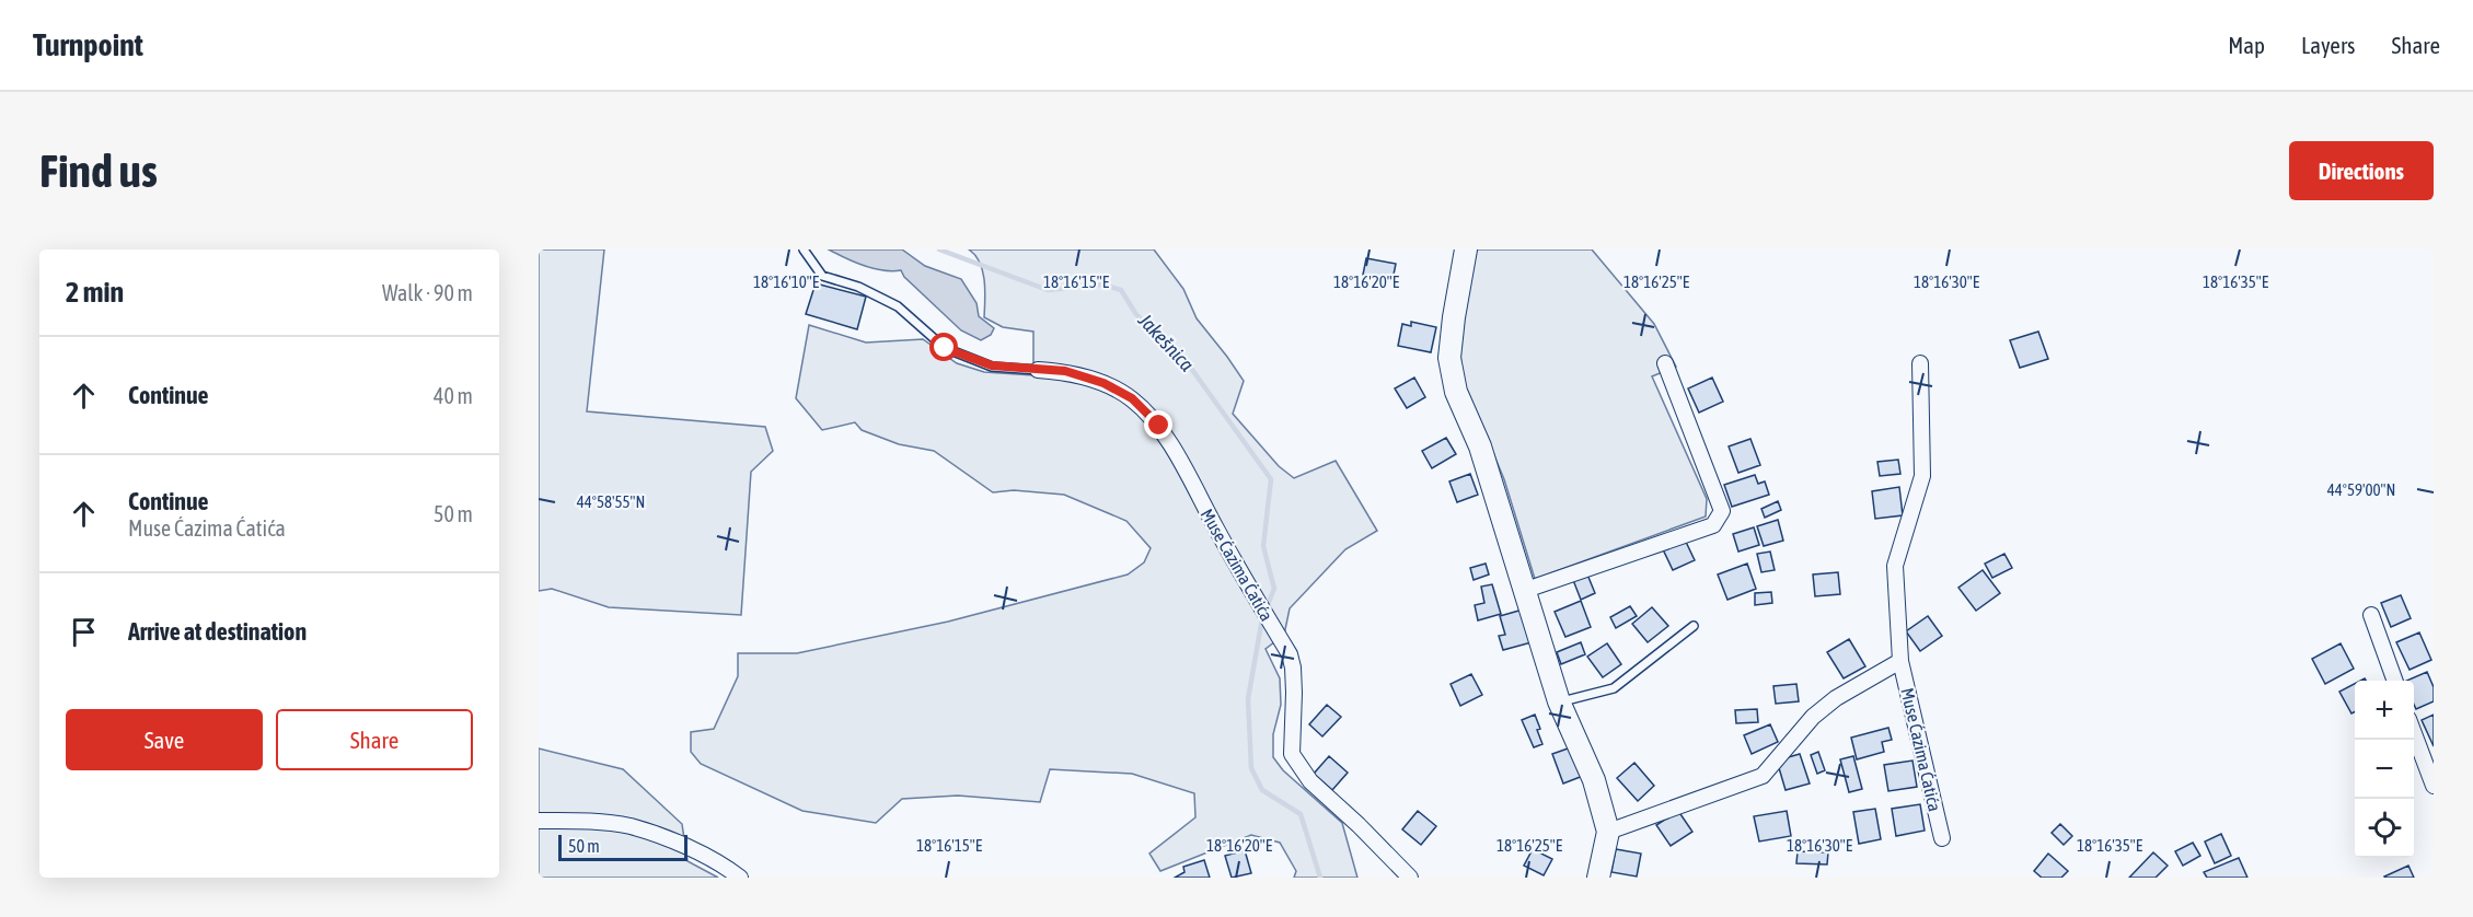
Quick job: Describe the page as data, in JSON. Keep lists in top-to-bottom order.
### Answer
{
  "streets": {
    "street": ["Muse Ćazima Ćatića"]
  },
  "water": ["Jakešnica"],
  "scale_bar": "50 m",
  "page": {
    "header": "Turnpoint",
    "nav": ["Map", "Layers", "Share"],
    "buttons": [
      "Directions",
      ["Save", "Share"]
    ],
    "title": "Find us",
    "heading": ["2 min", "Walk · 90 m"],
    "list": [
      ["Continue", "40 m"],
      ["Continue", "Muse Ćazima Ćatića", "50 m"],
      "Arrive at destination"
    ],
    "map_buttons": ["+", "−"],
    "scale": "50 m"
  },
  "coordinates": [
    "18°16'10\"E",
    "18°16'15\"E",
    "18°16'20\"E",
    "18°16'25\"E",
    "18°16'30\"E",
    "18°16'35\"E",
    "44°59'00\"N",
    "44°58'55\"N"
  ]
}
